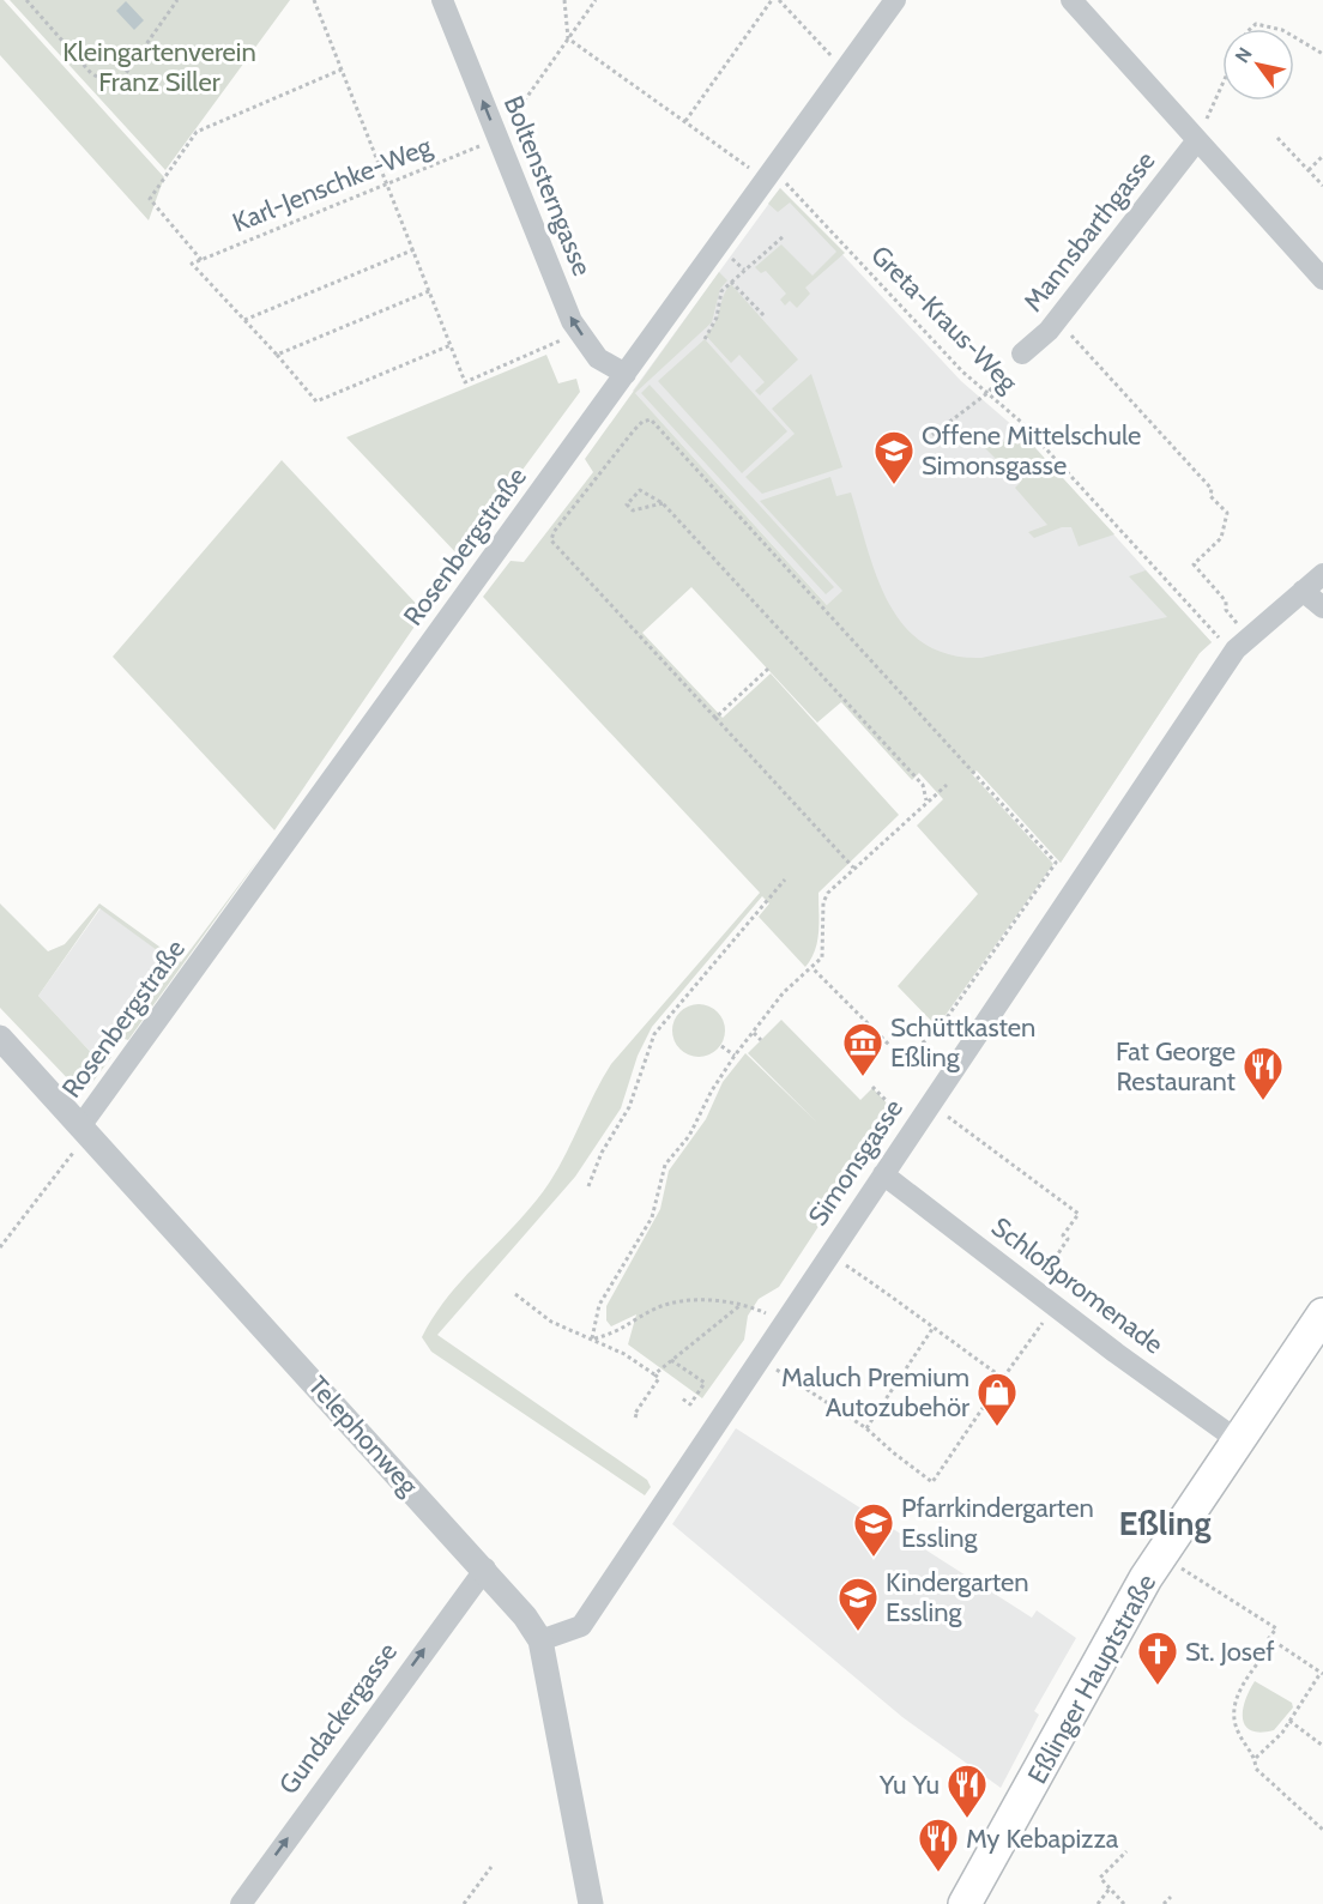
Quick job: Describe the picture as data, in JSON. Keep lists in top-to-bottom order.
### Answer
{
  "streets": {
    "main road": ["Eßlinger Hauptstraße"],
    "street": [
      "Boltensterngasse",
      "Mannsbarthgasse",
      "Rosenbergstraße",
      "Simonsgasse",
      "Schloßpromenade",
      "Telephonweg",
      "Gundackergasse"
    ],
    "path": ["Karl-Jenschke-Weg", "Greta-Kraus-Weg"]
  },
  "crossings": [
    ["Boltensterngasse", "Rosenbergstraße"],
    ["Rosenbergstraße", "Telephonweg"],
    ["Simonsgasse", "Schloßpromenade"],
    ["Simonsgasse", "Telephonweg"],
    ["Schloßpromenade", "Eßlinger Hauptstraße"],
    ["Telephonweg", "Gundackergasse"]
  ],
  "one_way": ["Boltensterngasse", "Gundackergasse"],
  "districts": ["Eßling"],
  "parks": ["Kleingartenverein Franz Siller"],
  "places": {
    "school or university": ["Offene Mittelschule Simonsgasse", "Pfarrkindergarten Essling", "Kindergarten Essling"],
    "museum": ["Schüttkasten Eßling"],
    "restaurant": ["Fat George Restaurant", "Yu Yu", "My Kebapizza"],
    "shop": ["Maluch Premium Autozubehör"],
    "church": ["St. Josef"]
  },
  "north": "top left"
}
